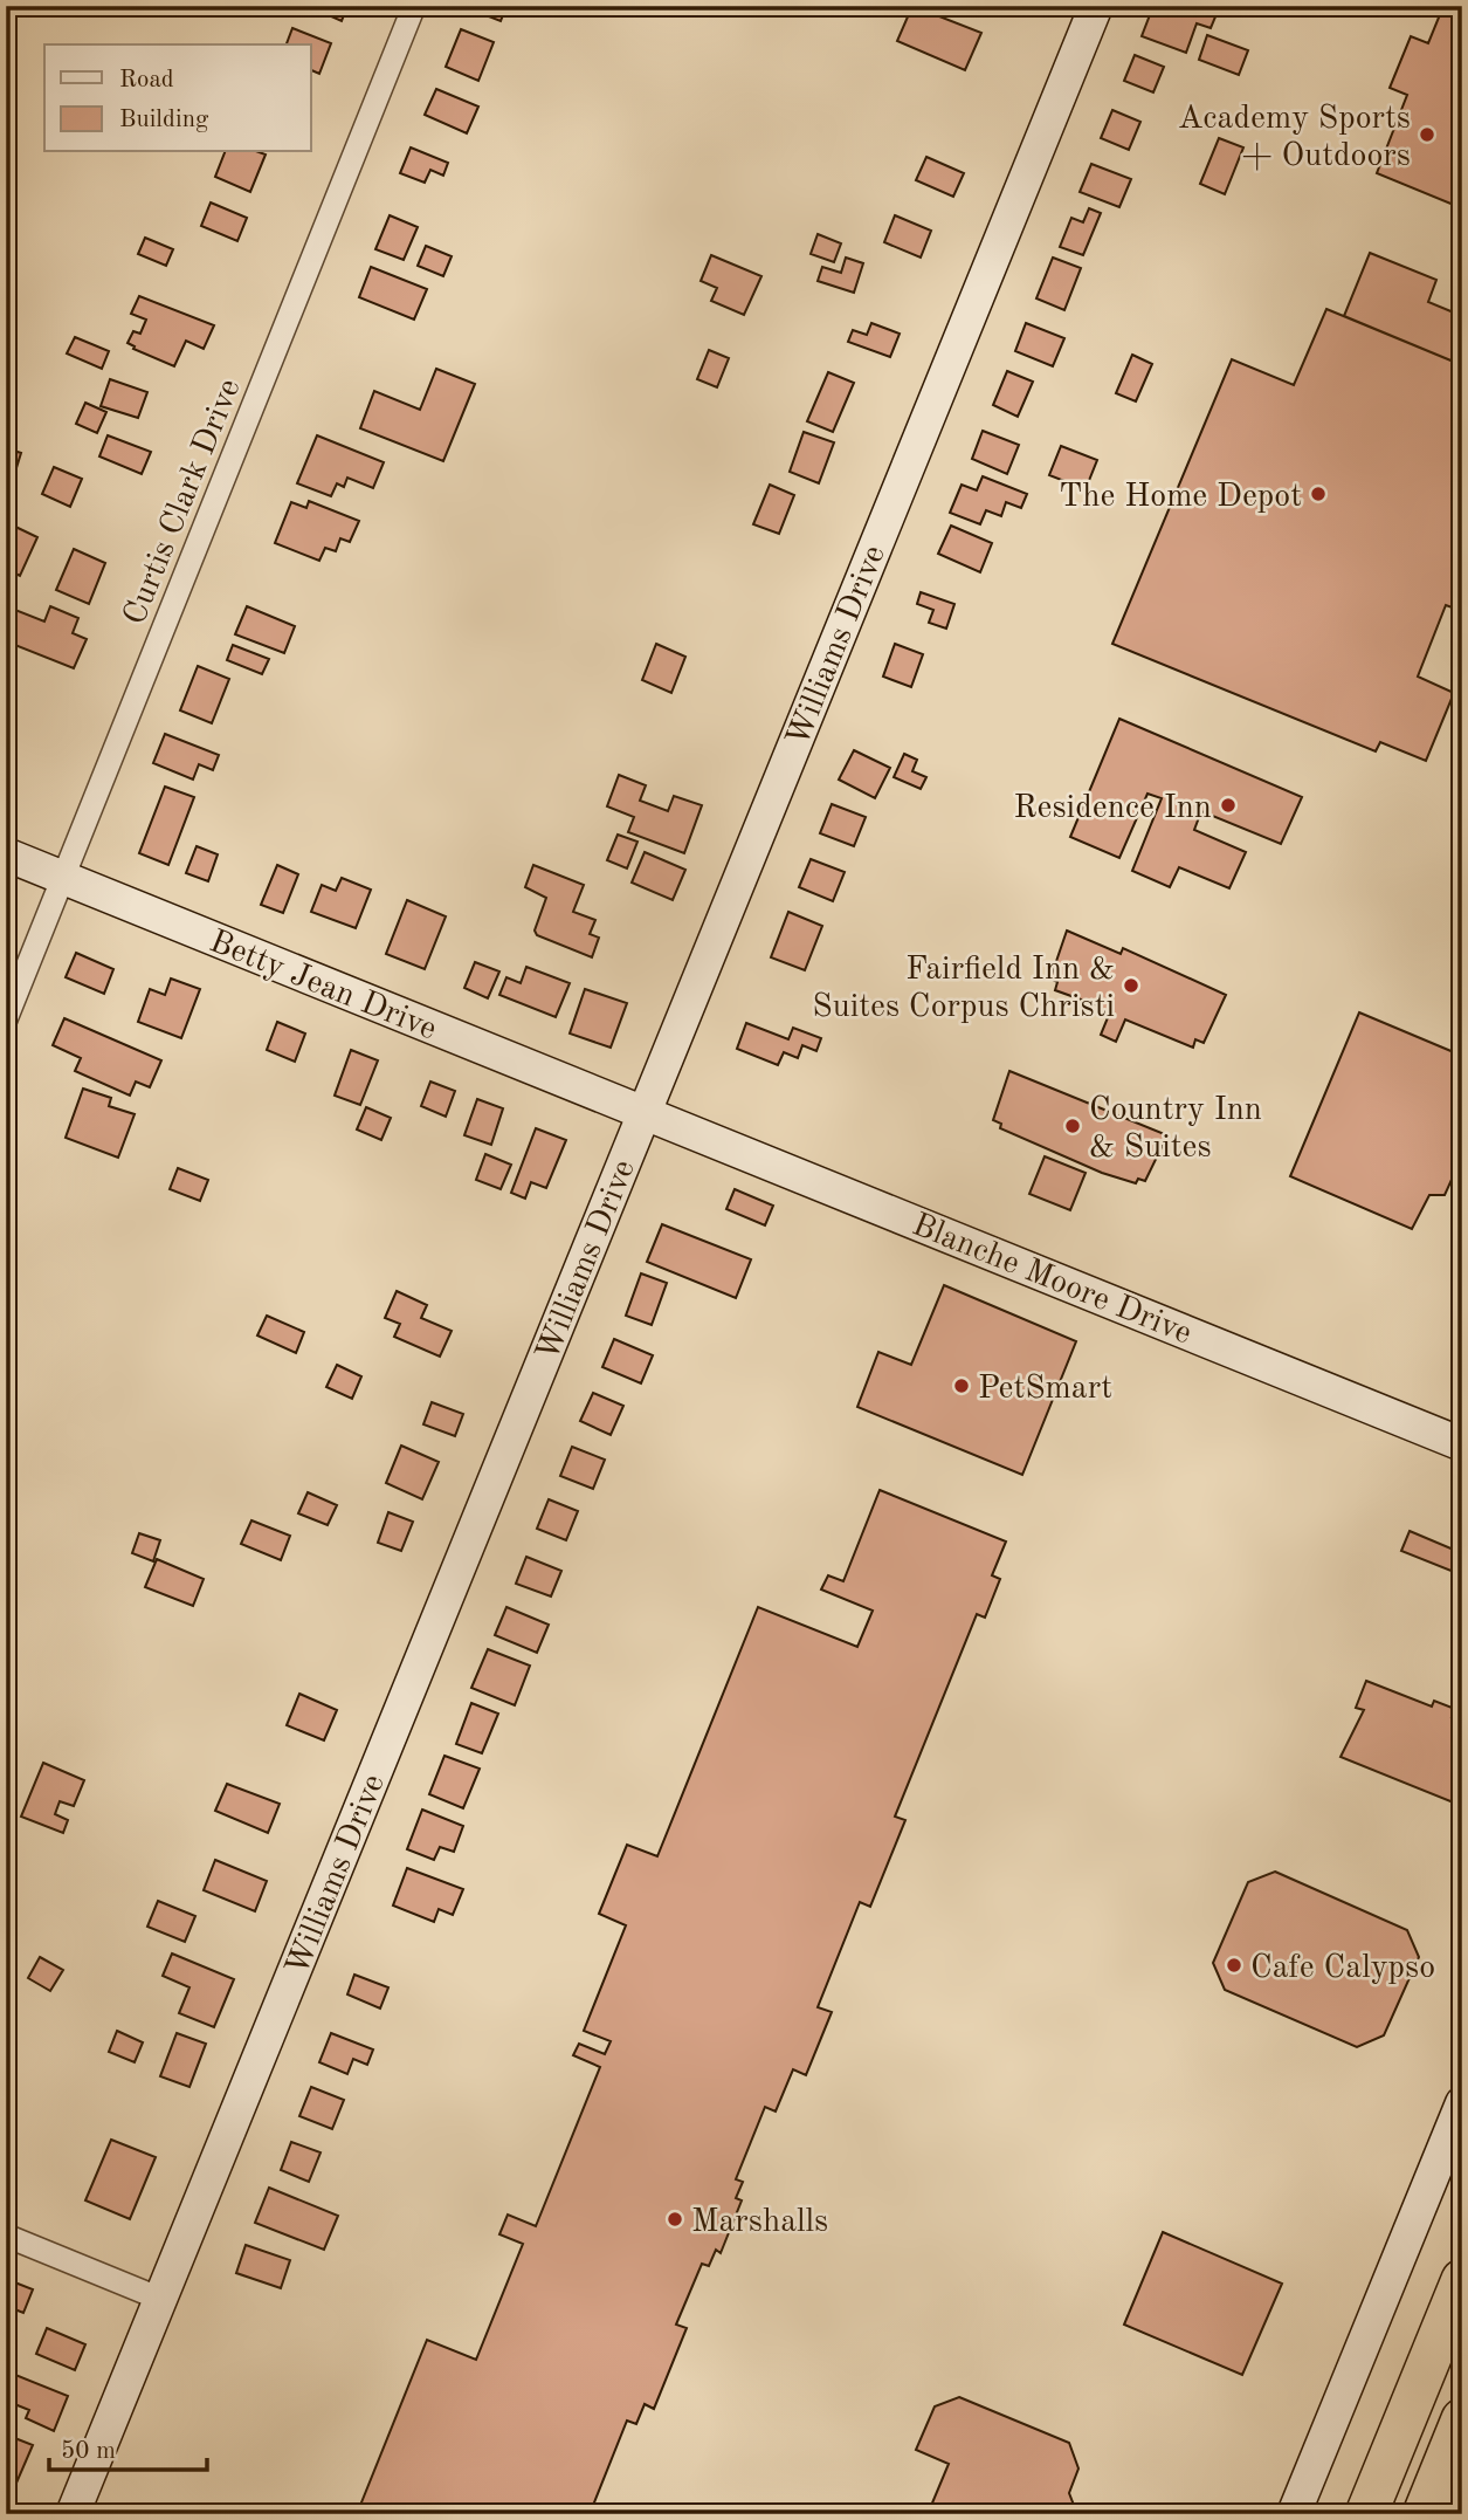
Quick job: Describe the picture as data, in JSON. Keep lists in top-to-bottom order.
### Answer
{
  "streets": {
    "street": [
      "Curtis Clark Drive",
      "Williams Drive",
      "Betty Jean Drive",
      "Blanche Moore Drive"
    ]
  },
  "crossings": [
    ["Curtis Clark Drive", "Betty Jean Drive"],
    ["Williams Drive", "Betty Jean Drive"],
    ["Williams Drive", "Blanche Moore Drive"],
    ["Betty Jean Drive", "Blanche Moore Drive"]
  ],
  "places": [
    "Academy Sports + Outdoors",
    "The Home Depot",
    "Residence Inn",
    "Fairfield Inn & Suites Corpus Christi",
    "Country Inn & Suites",
    "PetSmart",
    "Cafe Calypso",
    "Marshalls"
  ],
  "legend": ["Road", "Building"],
  "scale_bar": "50 m"
}
